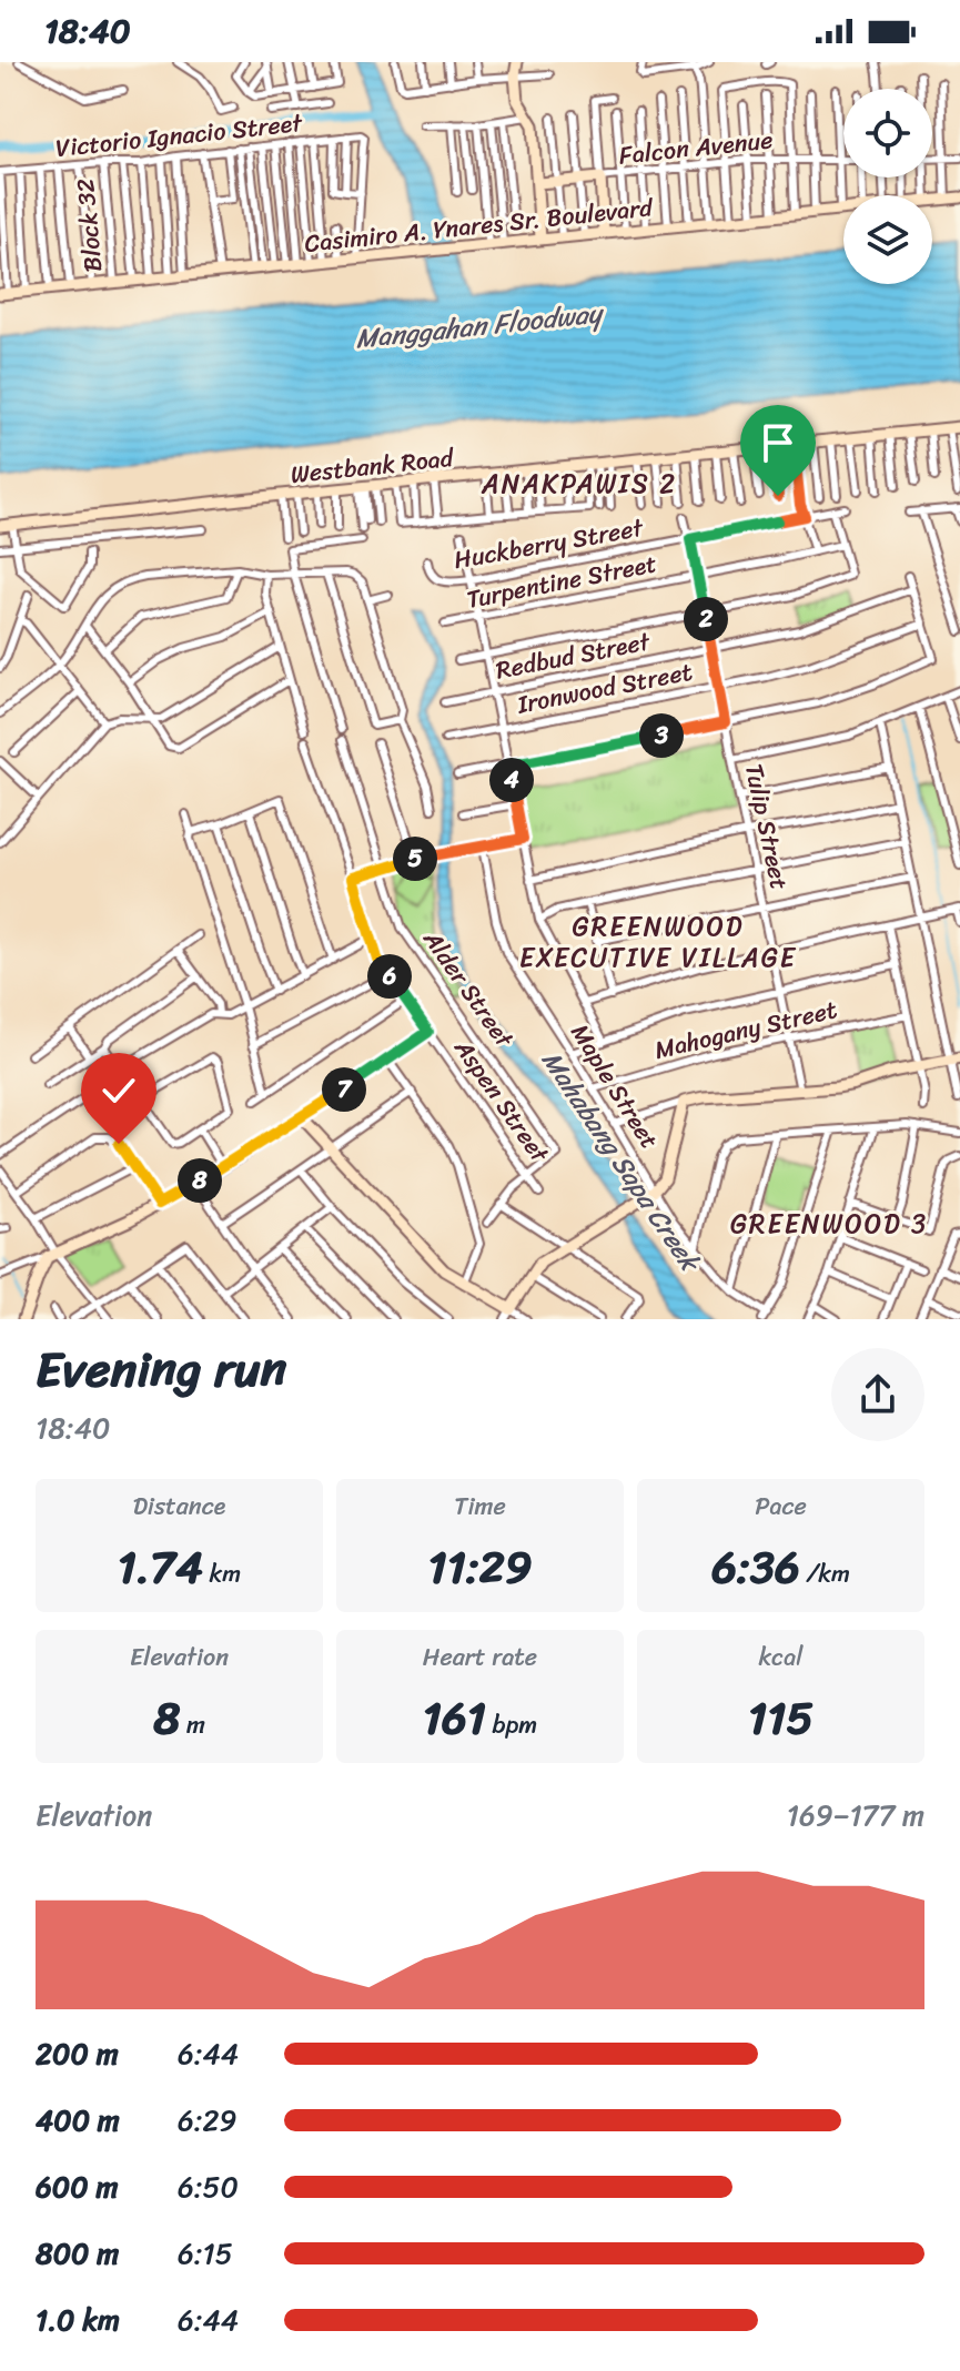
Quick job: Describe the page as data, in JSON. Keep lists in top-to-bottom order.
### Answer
{
  "streets": {
    "street": [
      "Victorio Ignacio Street",
      "Falcon Avenue",
      "Block 32",
      "Casimiro A. Ynares Sr. Boulevard",
      "Westbank Road",
      "Huckberry Street",
      "Turpentine Street",
      "Redbud Street",
      "Ironwood Street",
      "Tulip Street",
      "Alder Street",
      "Mahogany Street",
      "Maple Street",
      "Aspen Street"
    ]
  },
  "crossings": [
    ["Victorio Ignacio Street", "Block 32"],
    ["Block 32", "Casimiro A. Ynares Sr. Boulevard"],
    ["Huckberry Street", "Tulip Street"],
    ["Turpentine Street", "Tulip Street"],
    ["Redbud Street", "Tulip Street"],
    ["Ironwood Street", "Tulip Street"],
    ["Tulip Street", "Mahogany Street"],
    ["Alder Street", "Aspen Street"],
    ["Mahogany Street", "Maple Street"]
  ],
  "districts": ["ANAKPAWIS 2", "GREENWOOD EXECUTIVE VILLAGE", "GREENWOOD 3"],
  "water": ["Manggahan Floodway", "Mahabang Sapa Creek"],
  "page": {
    "status": "18:40",
    "pins": [
      "2",
      "3",
      "4",
      "5",
      "6",
      "7",
      "8"
    ],
    "heading": ["Evening run", "18:40"],
    "stats": [
      ["Distance", "1.74 km"],
      ["Time", "11:29"],
      ["Pace", "6:36 /km"],
      ["Elevation", "8 m"],
      ["Heart rate", "161 bpm"],
      ["kcal", "115"]
    ],
    "chart": ["Elevation", "169–177 m"],
    "list": [
      {
        "name": "200 m",
        "note": "6:44"
      },
      {
        "name": "400 m",
        "note": "6:29"
      },
      {
        "name": "600 m",
        "note": "6:50"
      },
      {
        "name": "800 m",
        "note": "6:15"
      },
      {
        "name": "1.0 km",
        "note": "6:44"
      }
    ]
  }
}
